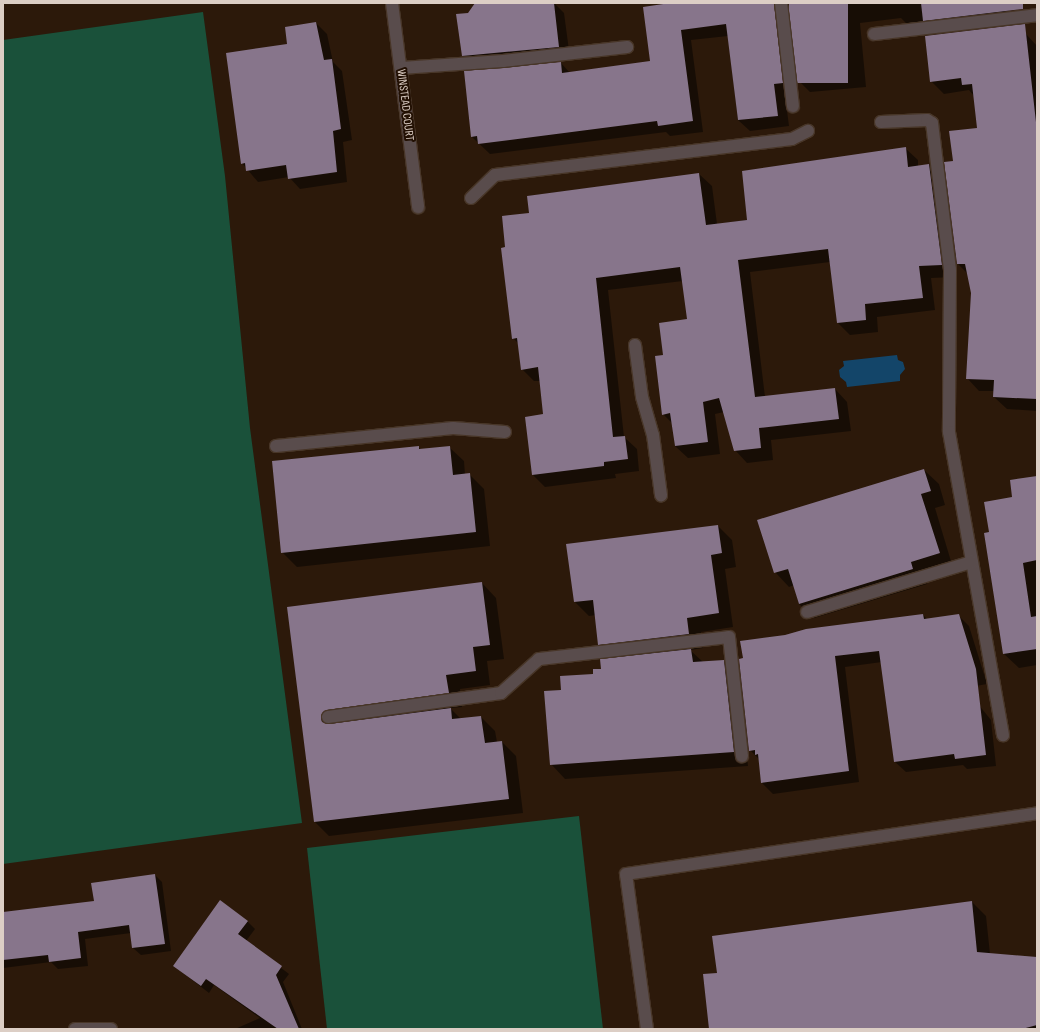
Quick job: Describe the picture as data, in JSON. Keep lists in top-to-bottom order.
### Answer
{
  "streets": {
    "street": ["WINSTEAD COURT"]
  }
}
